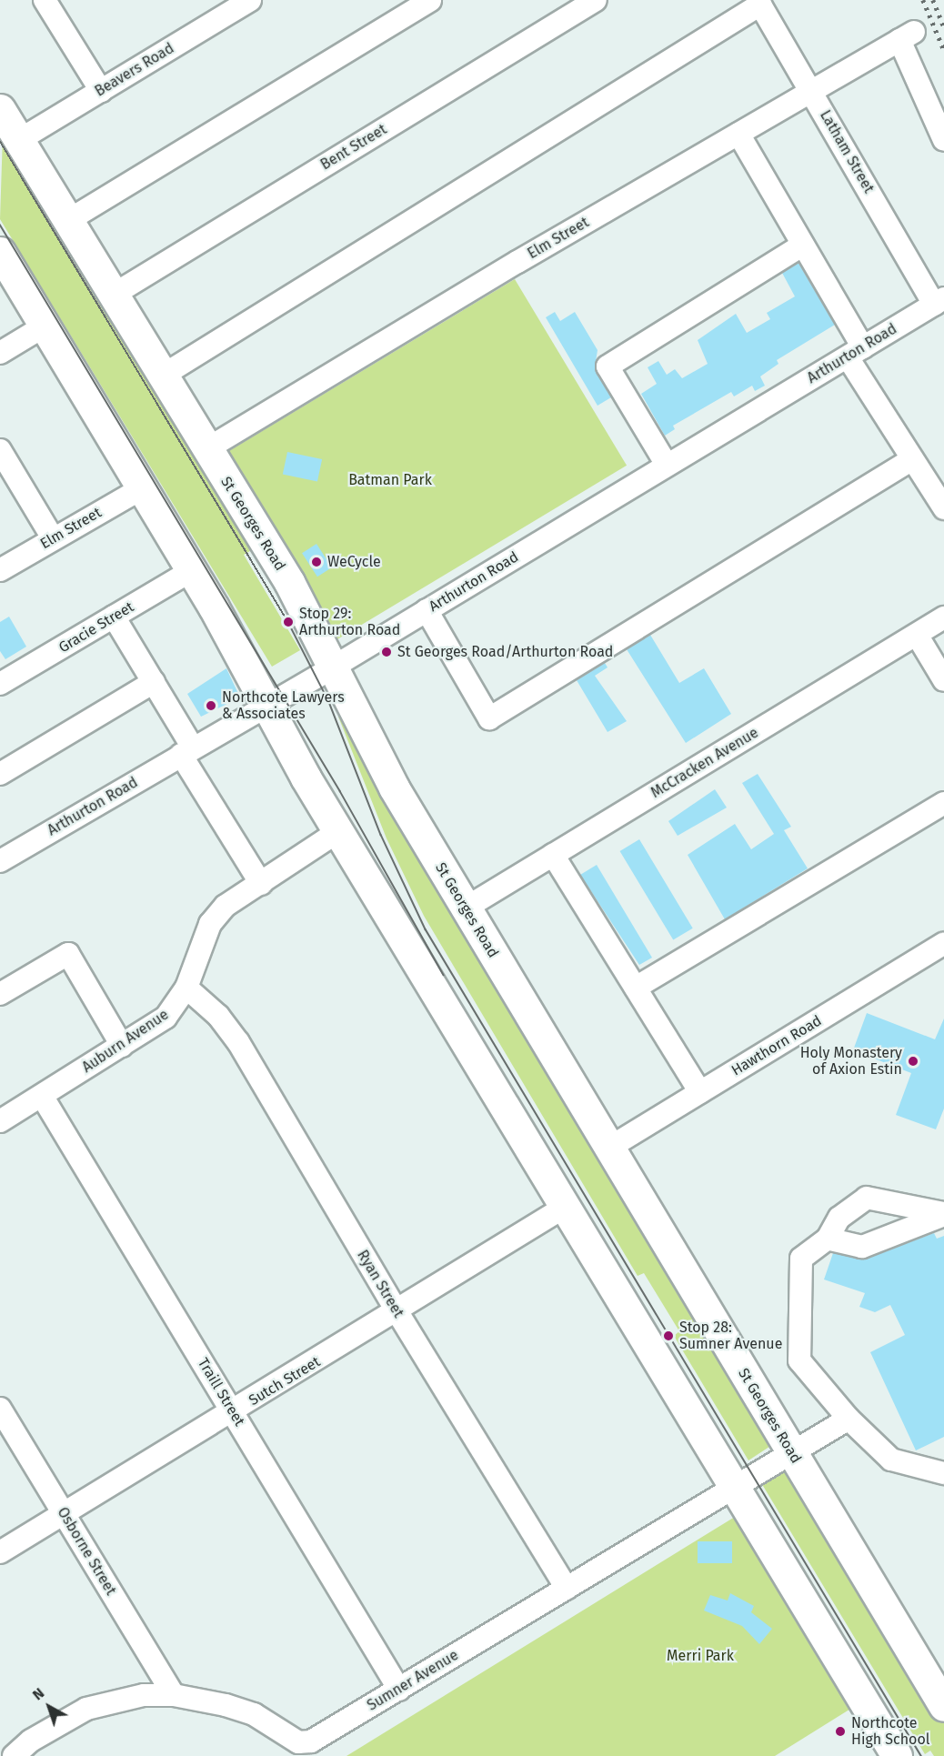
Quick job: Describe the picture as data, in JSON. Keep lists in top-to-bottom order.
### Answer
{
  "streets": {
    "highway": ["St Georges Road"],
    "street": [
      "Beavers Road",
      "Bent Street",
      "Latham Street",
      "Elm Street",
      "Arthurton Road",
      "Gracie Street",
      "McCracken Avenue",
      "Auburn Avenue",
      "Hawthorn Road",
      "Ryan Street",
      "Sutch Street",
      "Traill Street",
      "Osborne Street",
      "Sumner Avenue"
    ]
  },
  "crossings": [
    ["Beavers Road", "St Georges Road"],
    ["Bent Street", "St Georges Road"],
    ["Latham Street", "Elm Street"],
    ["Latham Street", "Arthurton Road"],
    ["Elm Street", "St Georges Road"],
    ["Arthurton Road", "St Georges Road"],
    ["St Georges Road", "McCracken Avenue"],
    ["St Georges Road", "Hawthorn Road"],
    ["St Georges Road", "Sumner Avenue"],
    ["Auburn Avenue", "Ryan Street"],
    ["Auburn Avenue", "Traill Street"],
    ["Ryan Street", "Sutch Street"],
    ["Ryan Street", "Sumner Avenue"],
    ["Sutch Street", "Traill Street"],
    ["Sutch Street", "Osborne Street"],
    ["Traill Street", "Sumner Avenue"],
    ["Osborne Street", "Sumner Avenue"]
  ],
  "parks": ["Batman Park", "Merri Park"],
  "places": [
    "WeCycle",
    "Stop 29: Arthurton Road",
    "St Georges Road/Arthurton Road",
    "Northcote Lawyers & Associates",
    "Holy Monastery of Axion Estin",
    "Stop 28: Sumner Avenue",
    "Northcote High School"
  ],
  "north": "top left"
}
